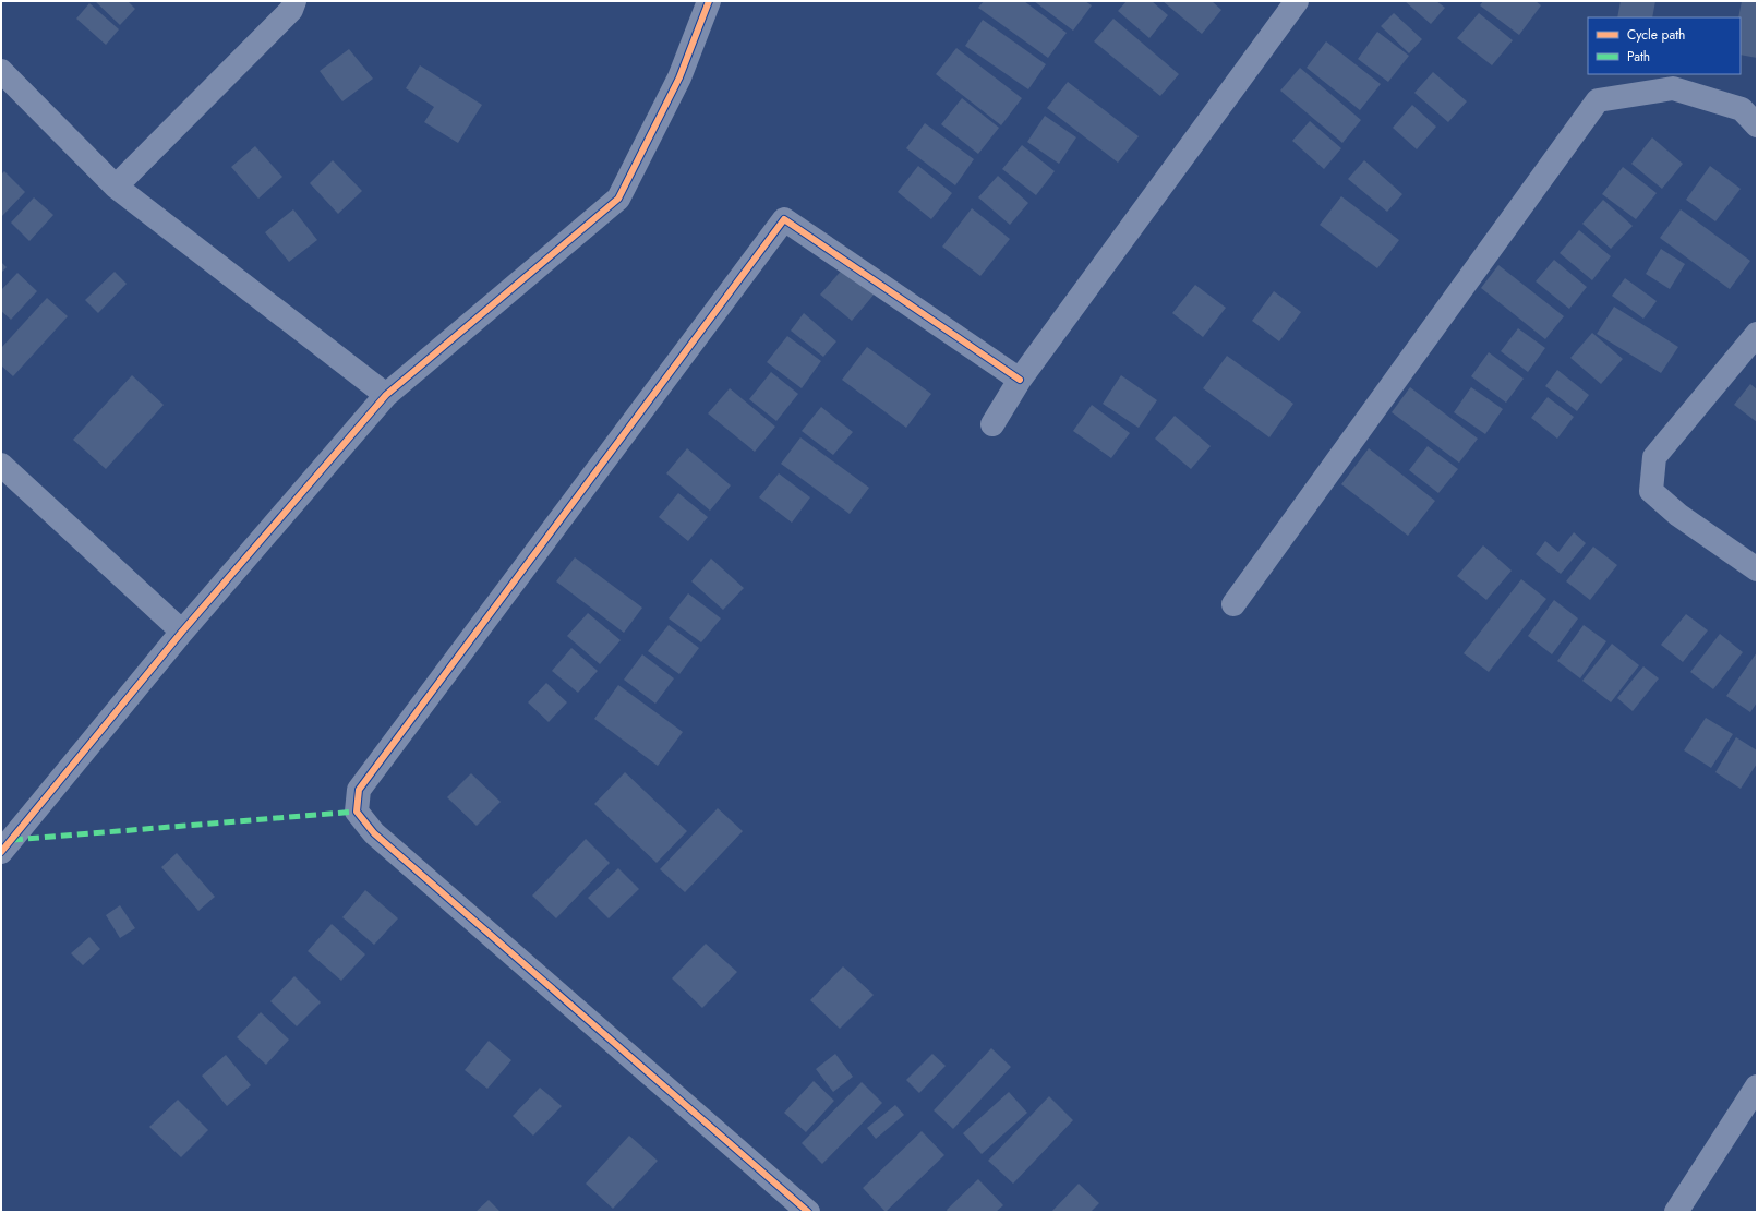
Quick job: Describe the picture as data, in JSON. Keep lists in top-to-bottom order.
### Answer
{
  "legend": ["Cycle path", "Path"]
}
